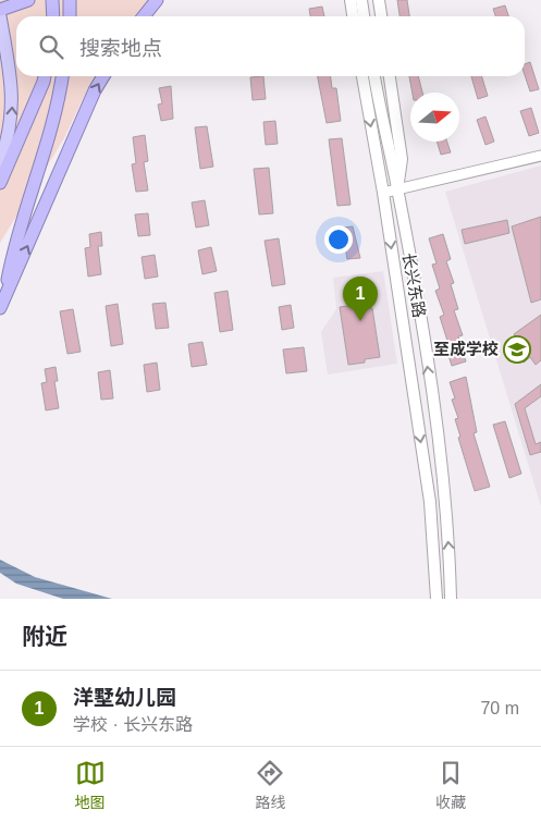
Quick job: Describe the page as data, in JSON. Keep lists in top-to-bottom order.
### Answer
{
  "streets": {
    "main road": ["长兴东路"]
  },
  "places": {
    "school or university": ["至成学校"]
  },
  "north": "right",
  "page": {
    "search": "搜索地点",
    "pins": "1",
    "heading": "附近",
    "list": [
      {
        "mark": "1",
        "name": "洋墅幼儿园",
        "note": "学校 · 长兴东路",
        "value": "70 m"
      }
    ],
    "nav": ["地图", "路线", "收藏"]
  }
}
